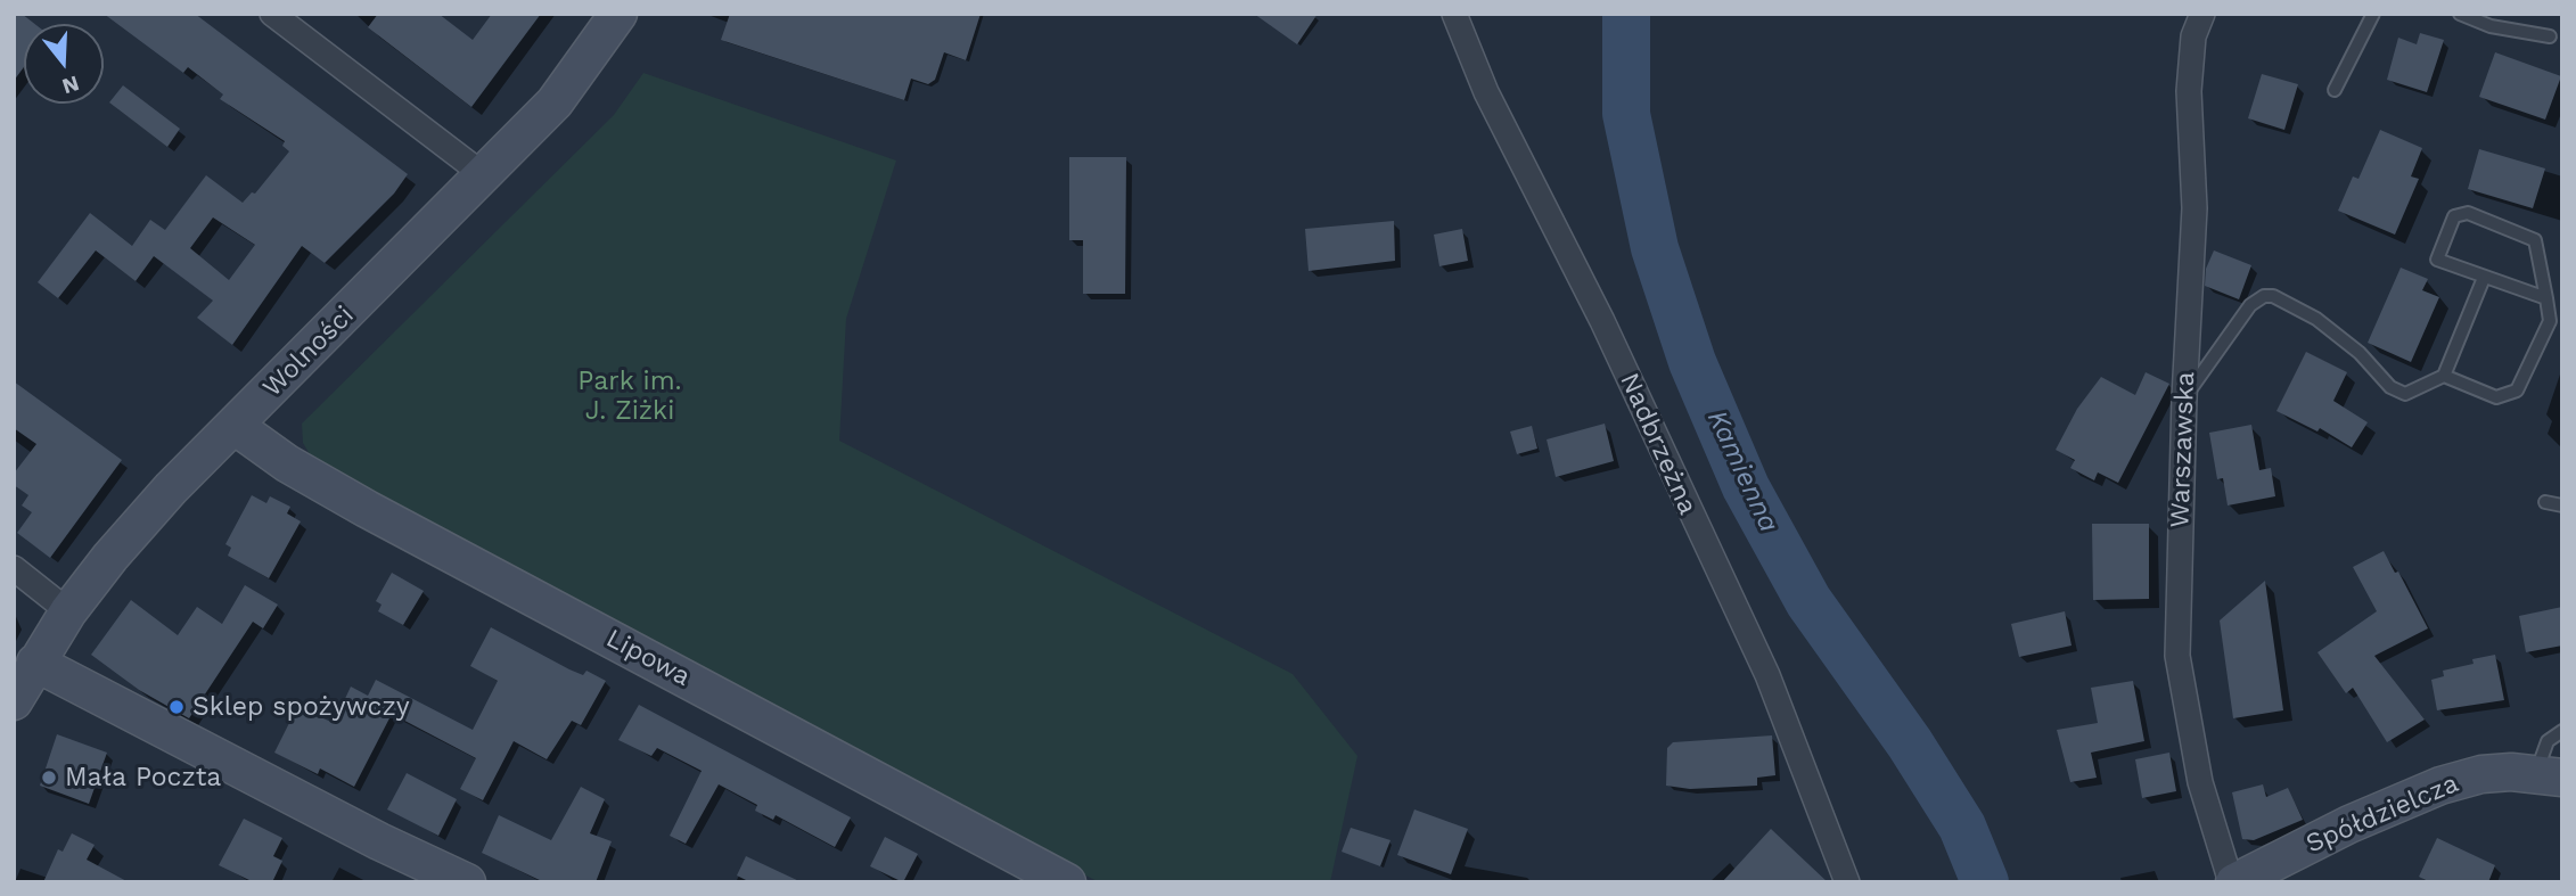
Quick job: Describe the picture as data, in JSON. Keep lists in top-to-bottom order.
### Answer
{
  "streets": {
    "street": [
      "Wolności",
      "Nadbrzeżna",
      "Warszawska",
      "Lipowa",
      "Spółdzielcza"
    ]
  },
  "crossings": [
    ["Wolności", "Lipowa"],
    ["Warszawska", "Spółdzielcza"]
  ],
  "water": ["Kamienna"],
  "parks": ["Park im. J. Ziżki"],
  "places": ["Sklep spożywczy", "Mała Poczta"],
  "north": "bottom"
}
